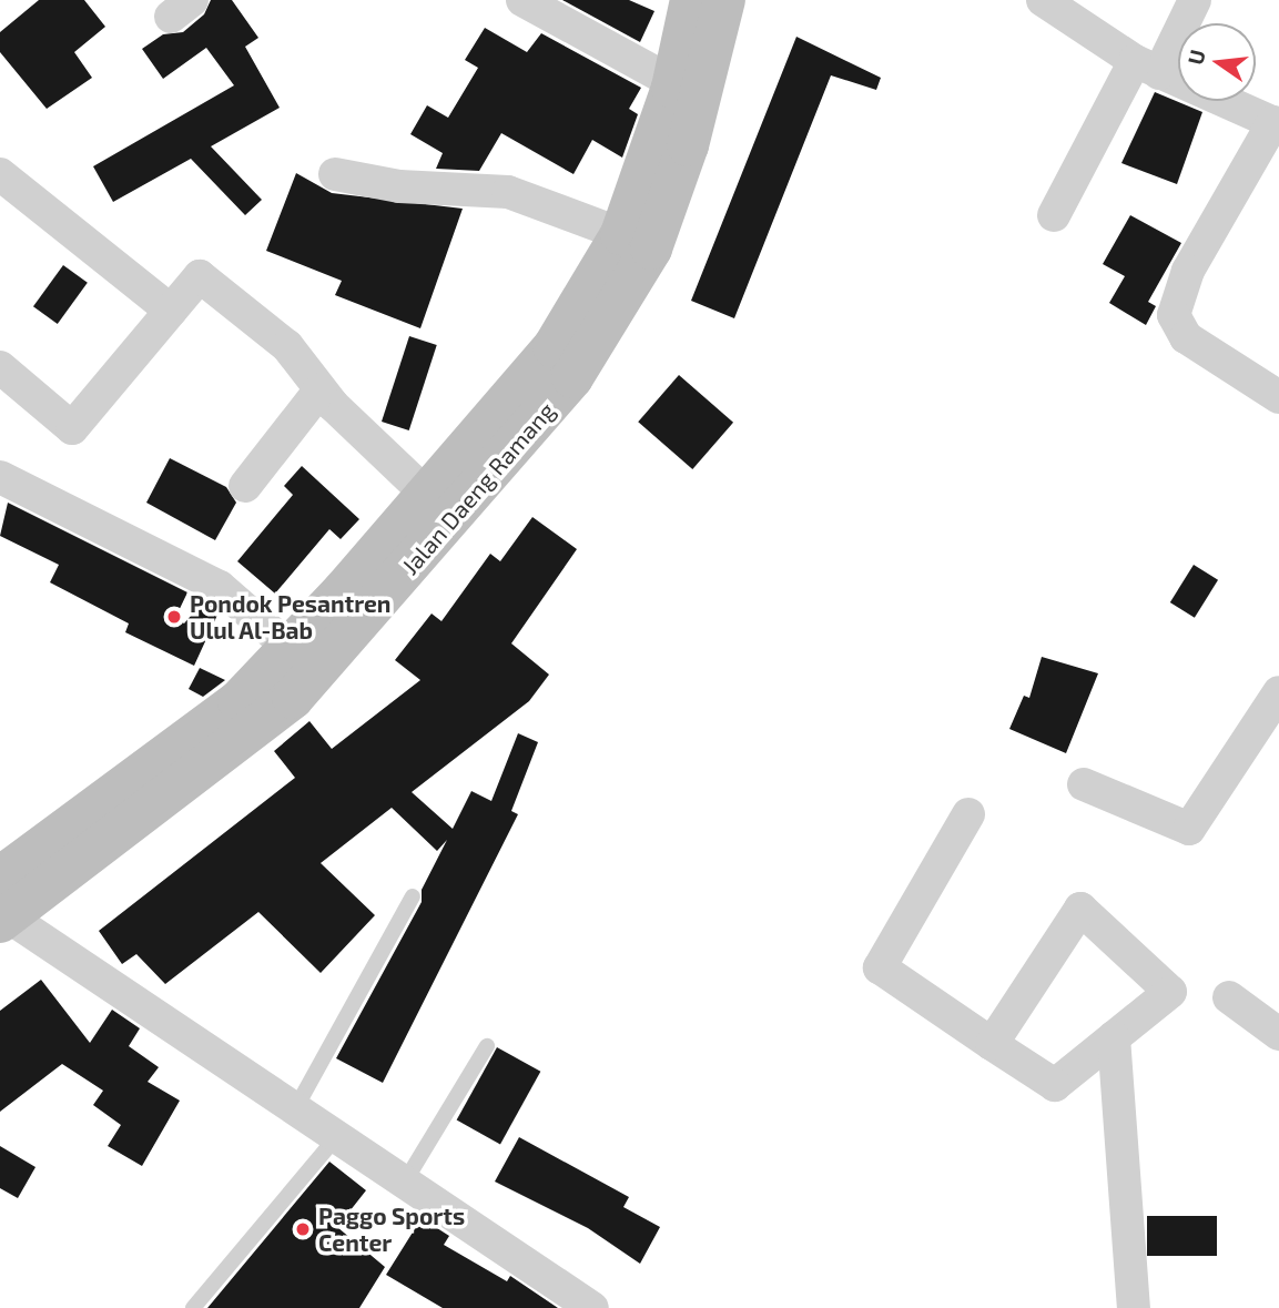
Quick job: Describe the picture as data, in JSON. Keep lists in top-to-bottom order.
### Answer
{
  "streets": {
    "main road": ["Jalan Daeng Ramang"]
  },
  "places": ["Pondok Pesantren Ulul Al-Bab", "Paggo Sports Center"],
  "north": "left"
}
